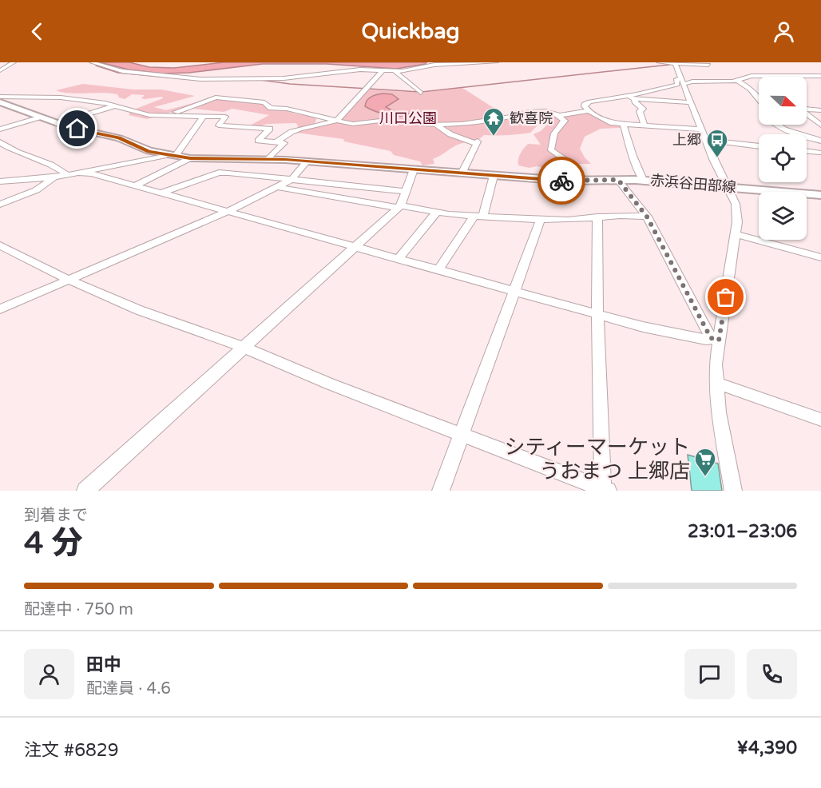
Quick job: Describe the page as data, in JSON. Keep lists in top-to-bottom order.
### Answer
{
  "streets": {
    "main road": ["赤浜谷田部線"]
  },
  "parks": ["川口公園"],
  "places": {
    "temple": ["歓喜院"],
    "bus stop": ["上郷"],
    "supermarket": ["シティーマーケット うおまつ 上郷店"]
  },
  "north": "right",
  "page": {
    "header": "Quickbag",
    "heading": ["4 分", "到着まで", "23:01–23:06"],
    "panel": [
      "田中",
      "配達員 · 4.6",
      "注文 #6829",
      "¥4,390"
    ],
    "bar": "配達中 · 750 m"
  }
}
